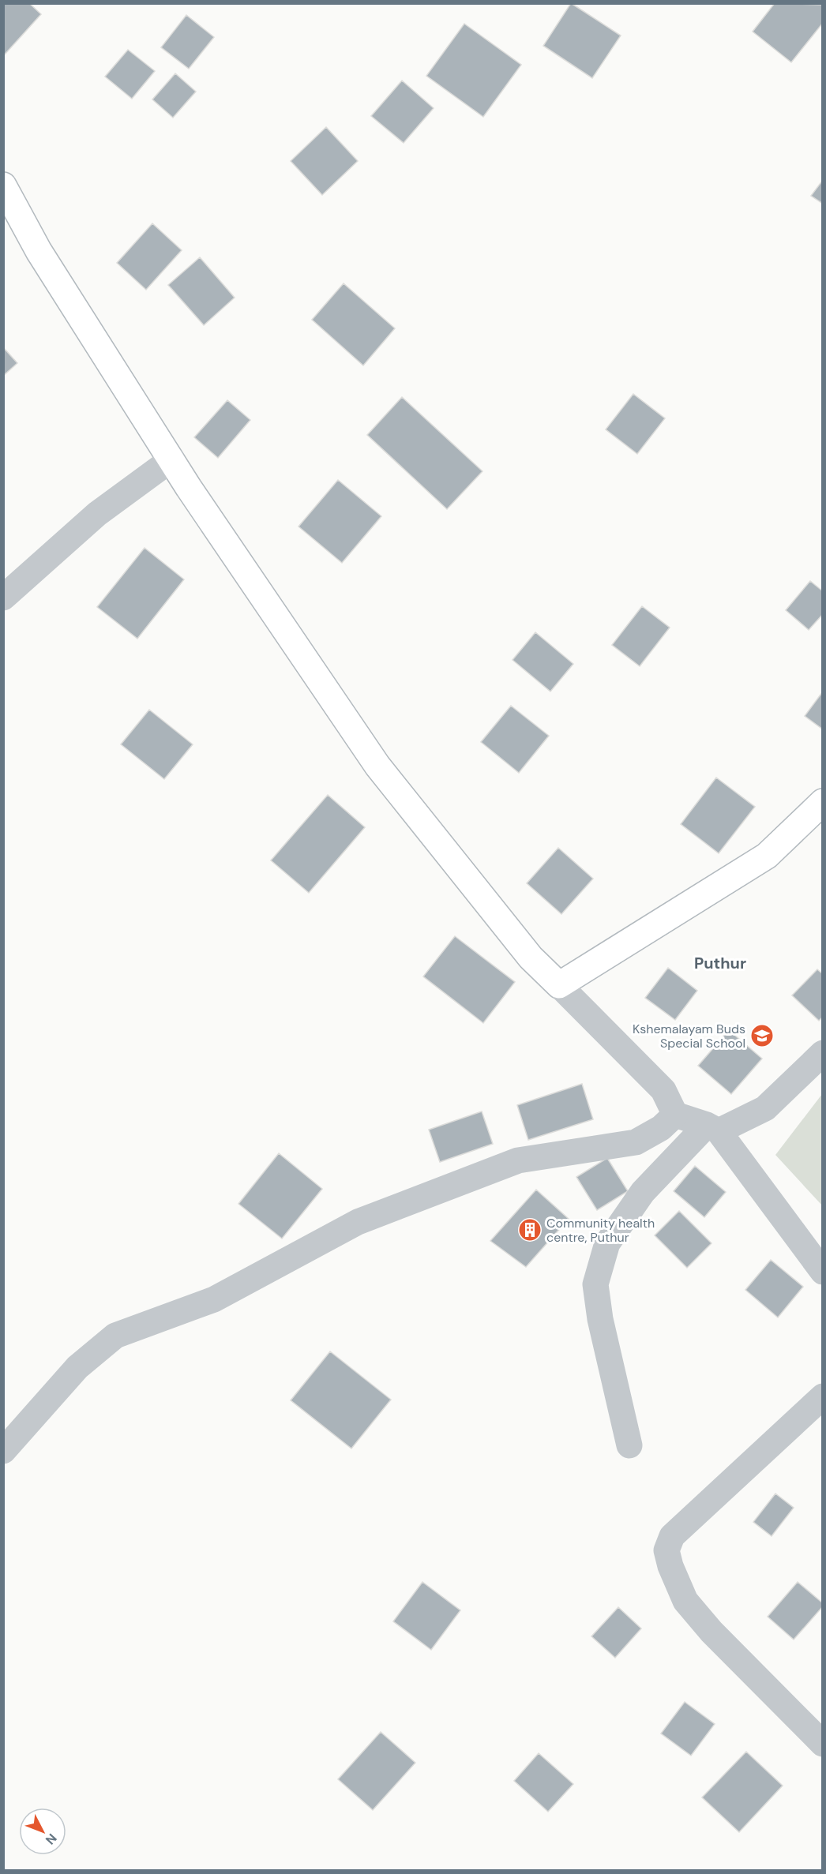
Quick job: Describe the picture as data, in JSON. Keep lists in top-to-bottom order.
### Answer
{
  "districts": ["Puthur"],
  "places": {
    "school or university": ["Kshemalayam Buds Special School"],
    "building": ["Community health centre, Puthur"]
  },
  "north": "bottom right"
}
